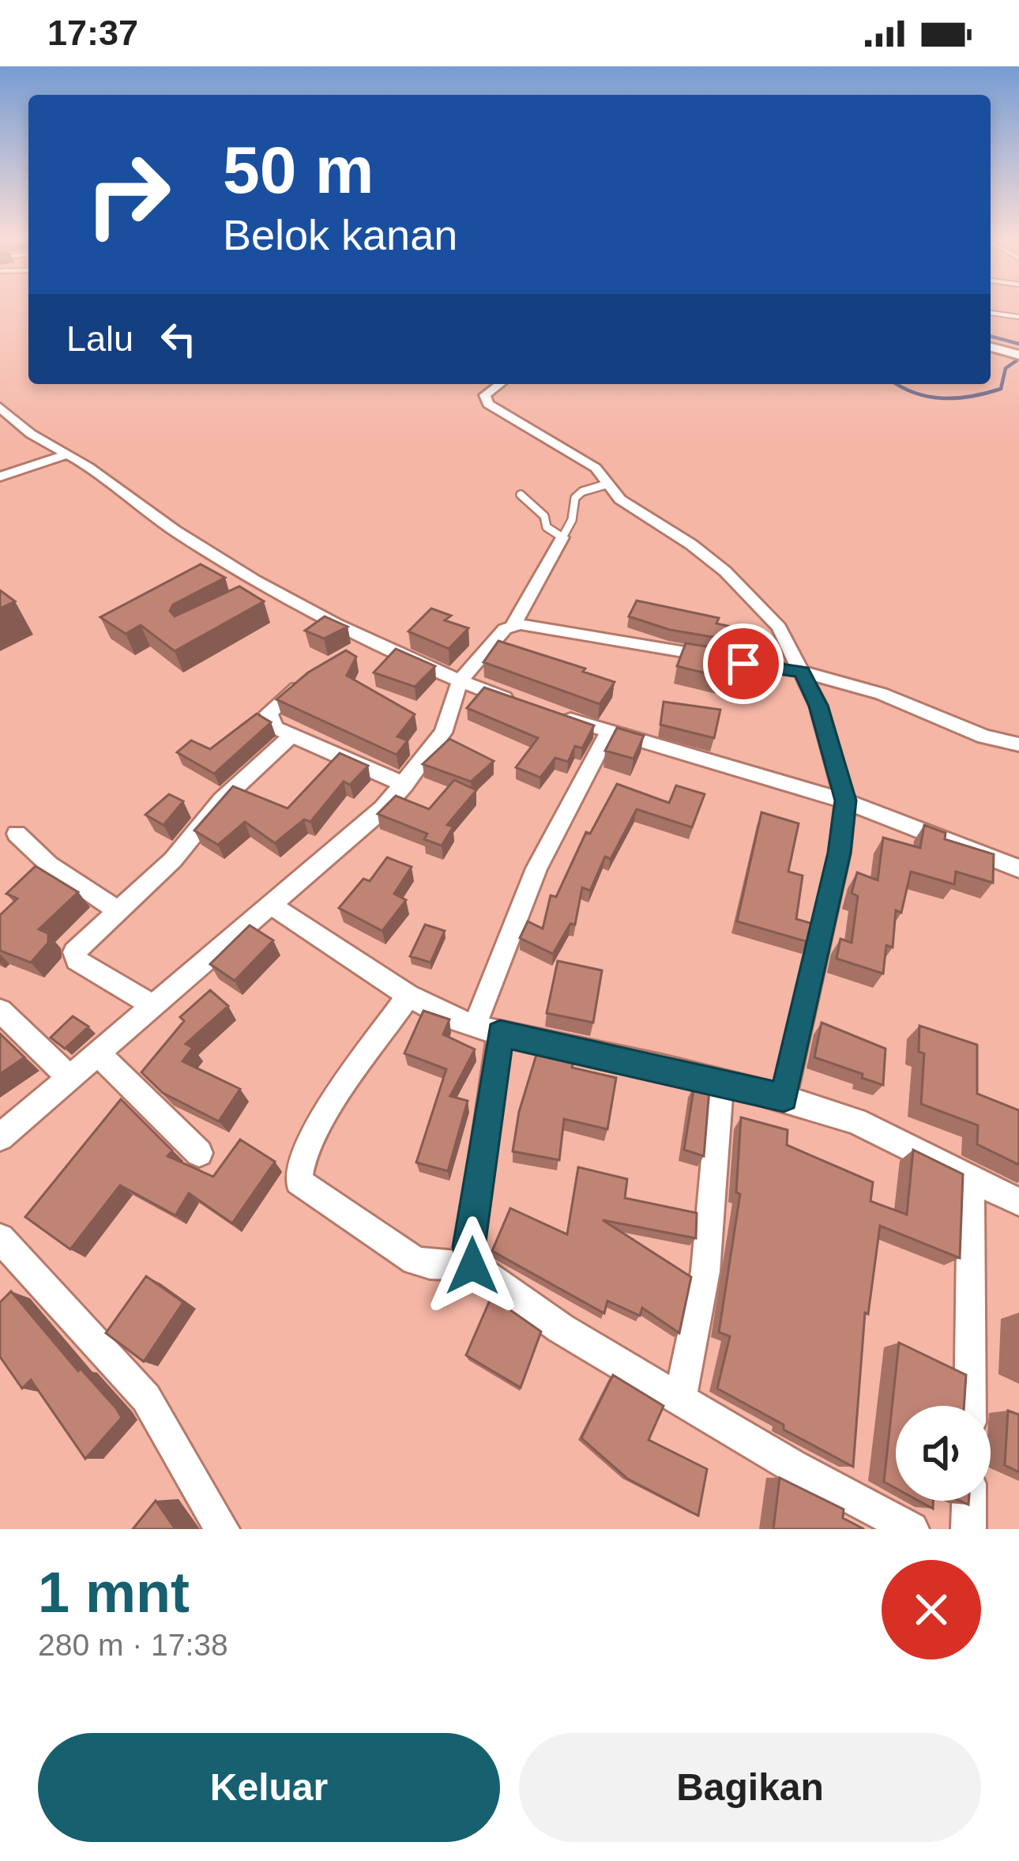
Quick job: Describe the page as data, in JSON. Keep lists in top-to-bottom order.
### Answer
{
  "page": {
    "status": "17:37",
    "turn": ["50 m", "Belok kanan"],
    "then": "Lalu",
    "heading": ["1 mnt", "280 m · 17:38"],
    "buttons": ["Keluar", "Bagikan"]
  }
}
